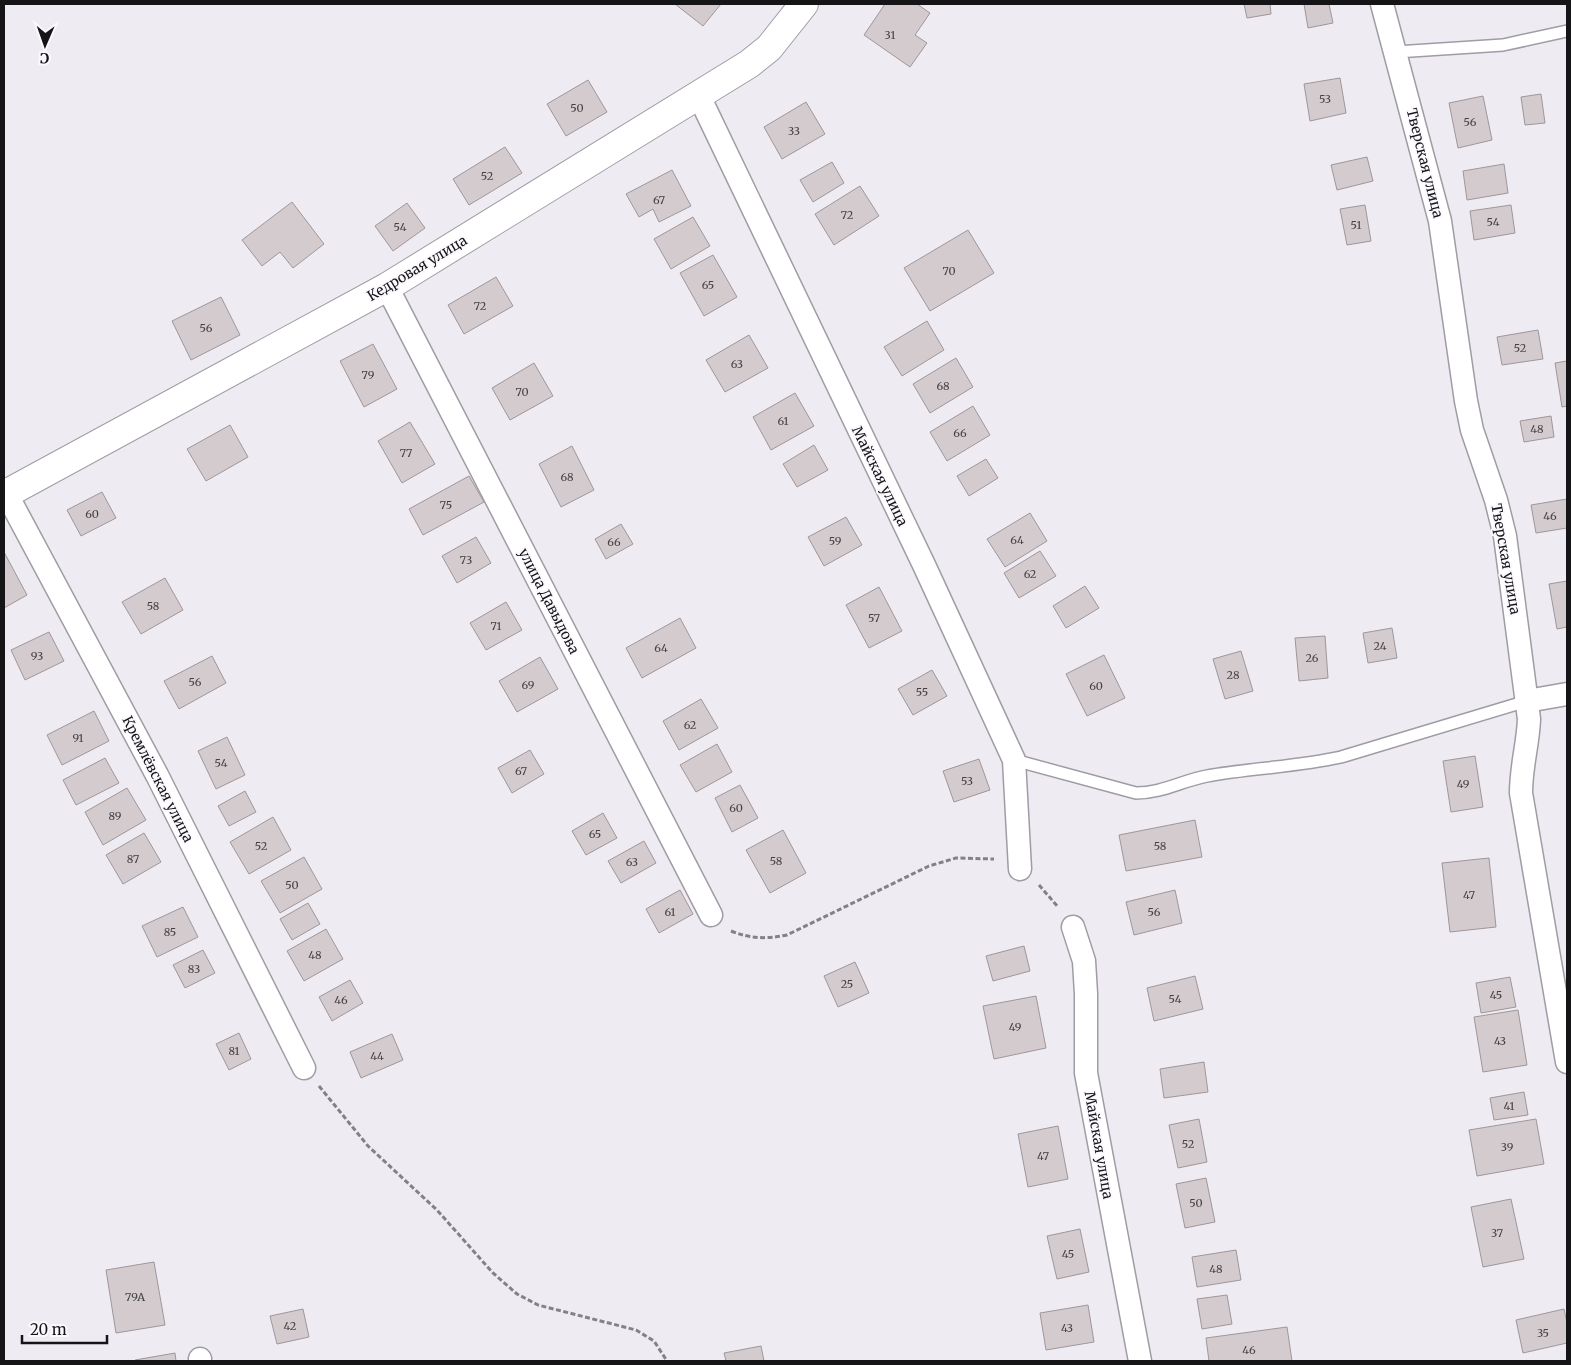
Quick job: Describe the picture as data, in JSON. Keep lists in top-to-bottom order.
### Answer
{
  "streets": {
    "street": [
      "Тверская улица",
      "Кедровая улица",
      "Майская улица",
      "улица Давыдова",
      "Кремлёвская улица"
    ]
  },
  "crossings": [
    ["Кедровая улица", "Майская улица"],
    ["Кедровая улица", "улица Давыдова"],
    ["Кедровая улица", "Кремлёвская улица"]
  ],
  "house_numbers": [
    "31",
    "53",
    "50",
    "56",
    "33",
    "52",
    "67",
    "72",
    "54",
    "51",
    "54",
    "70",
    "65",
    "72",
    "56",
    "52",
    "63",
    "79",
    "68",
    "70",
    "61",
    "48",
    "66",
    "77",
    "68",
    "75",
    "60",
    "46",
    "64",
    "59",
    "66",
    "73",
    "62",
    "58",
    "57",
    "71",
    "24",
    "64",
    "93",
    "26",
    "28",
    "56",
    "69",
    "60",
    "55",
    "62",
    "91",
    "54",
    "67",
    "53",
    "49",
    "60",
    "89",
    "65",
    "52",
    "58",
    "87",
    "58",
    "63",
    "50",
    "47",
    "61",
    "56",
    "85",
    "48",
    "83",
    "25",
    "45",
    "54",
    "46",
    "49",
    "43",
    "81",
    "44",
    "41",
    "52",
    "39",
    "47",
    "50",
    "37",
    "45",
    "48",
    "79А",
    "42",
    "43",
    "35",
    "46"
  ],
  "scale_bar": "20 m",
  "north": "bottom"
}
